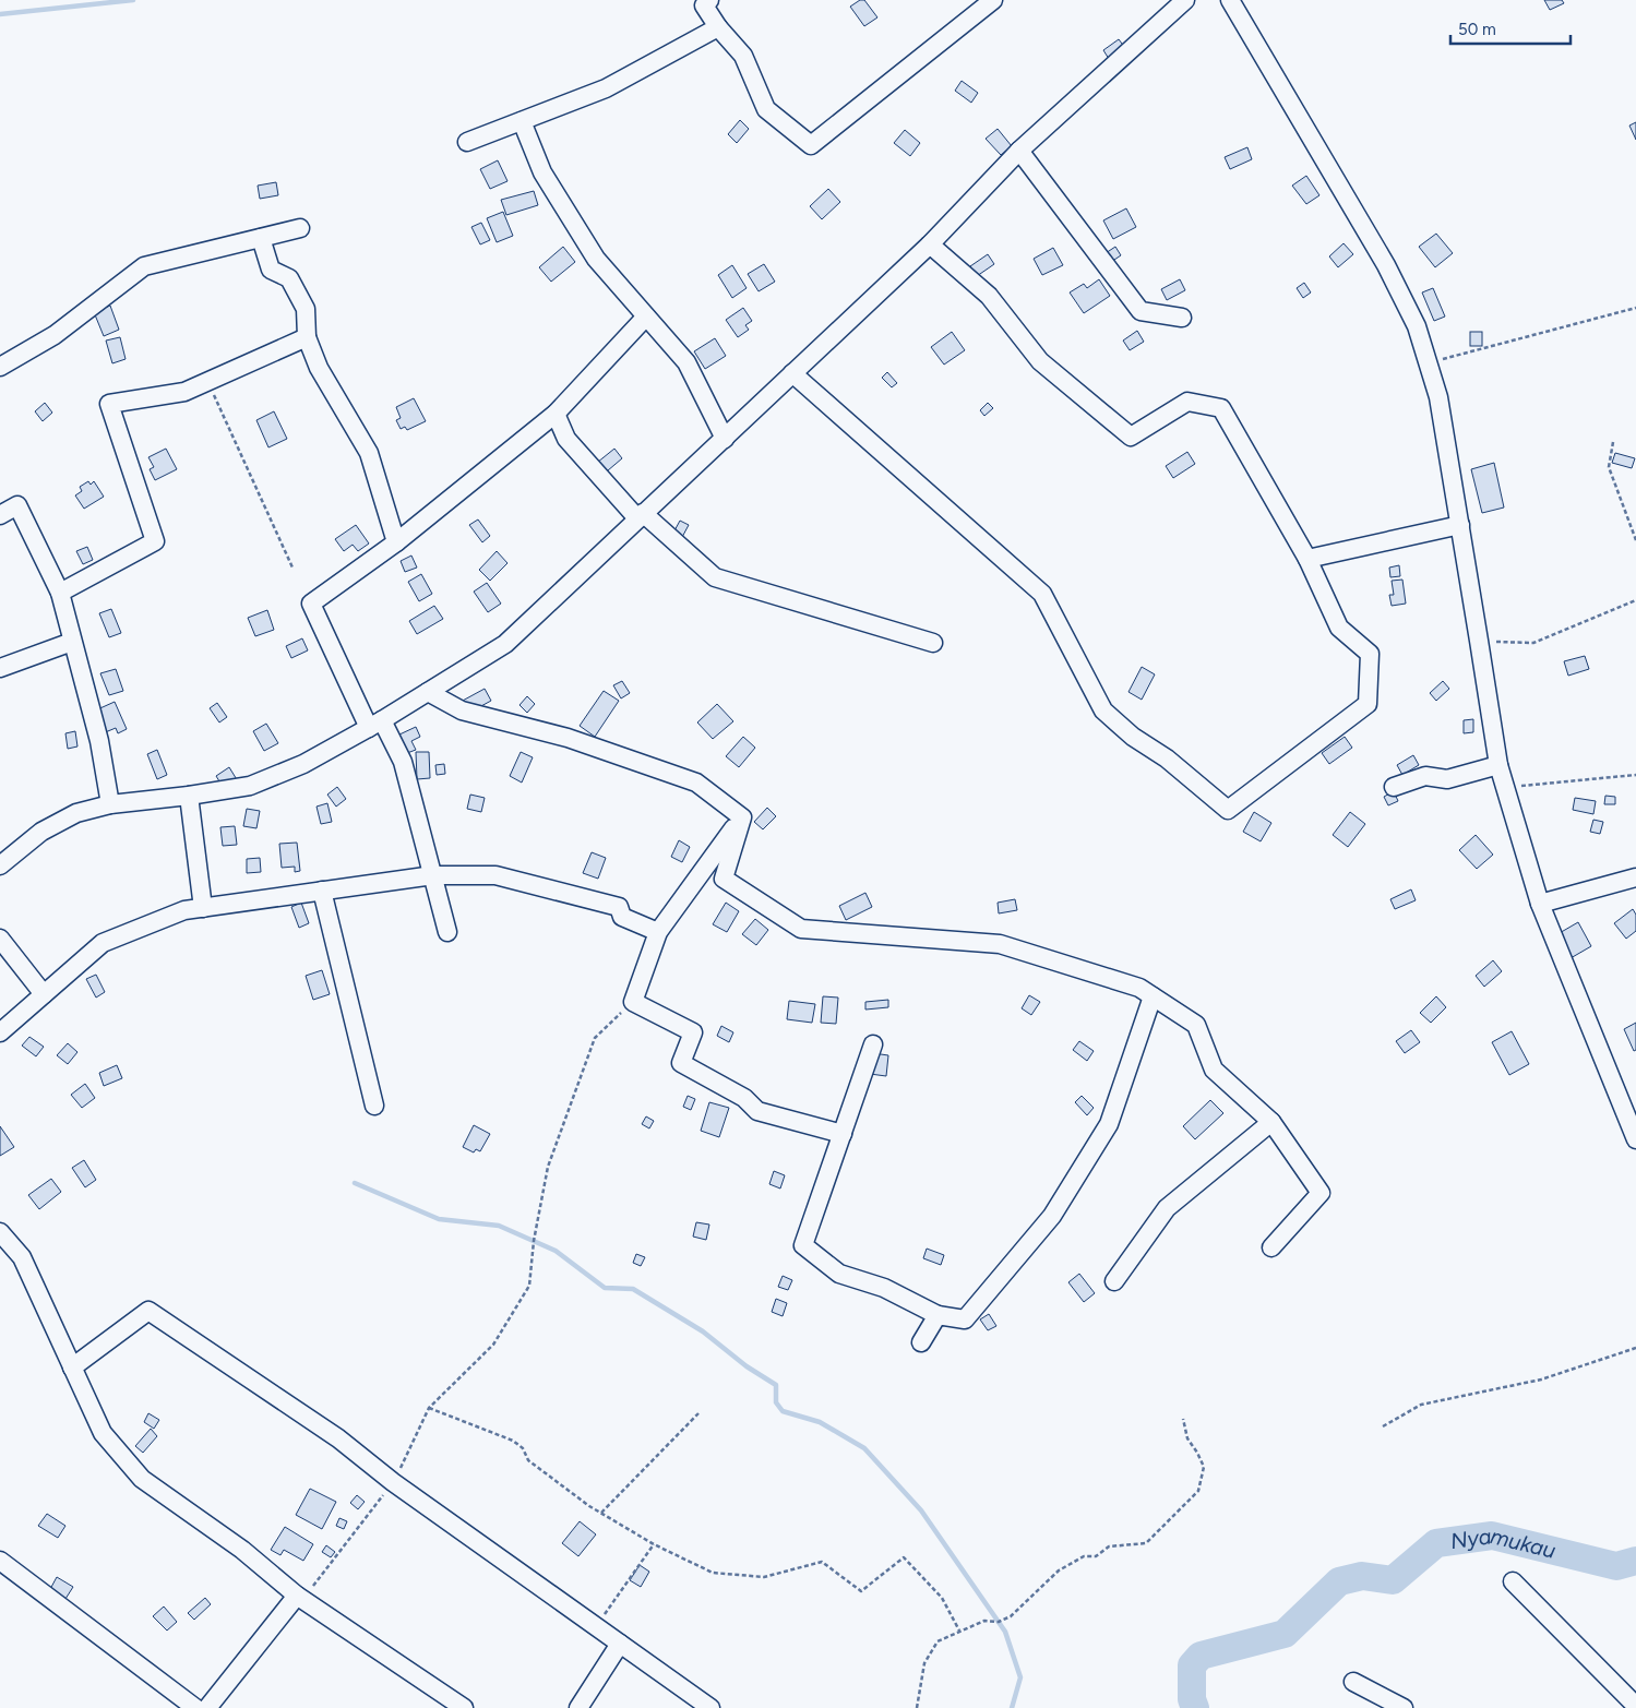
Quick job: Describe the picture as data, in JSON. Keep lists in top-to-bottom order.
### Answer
{
  "water": ["Nyamukau"],
  "scale_bar": "50 m"
}
